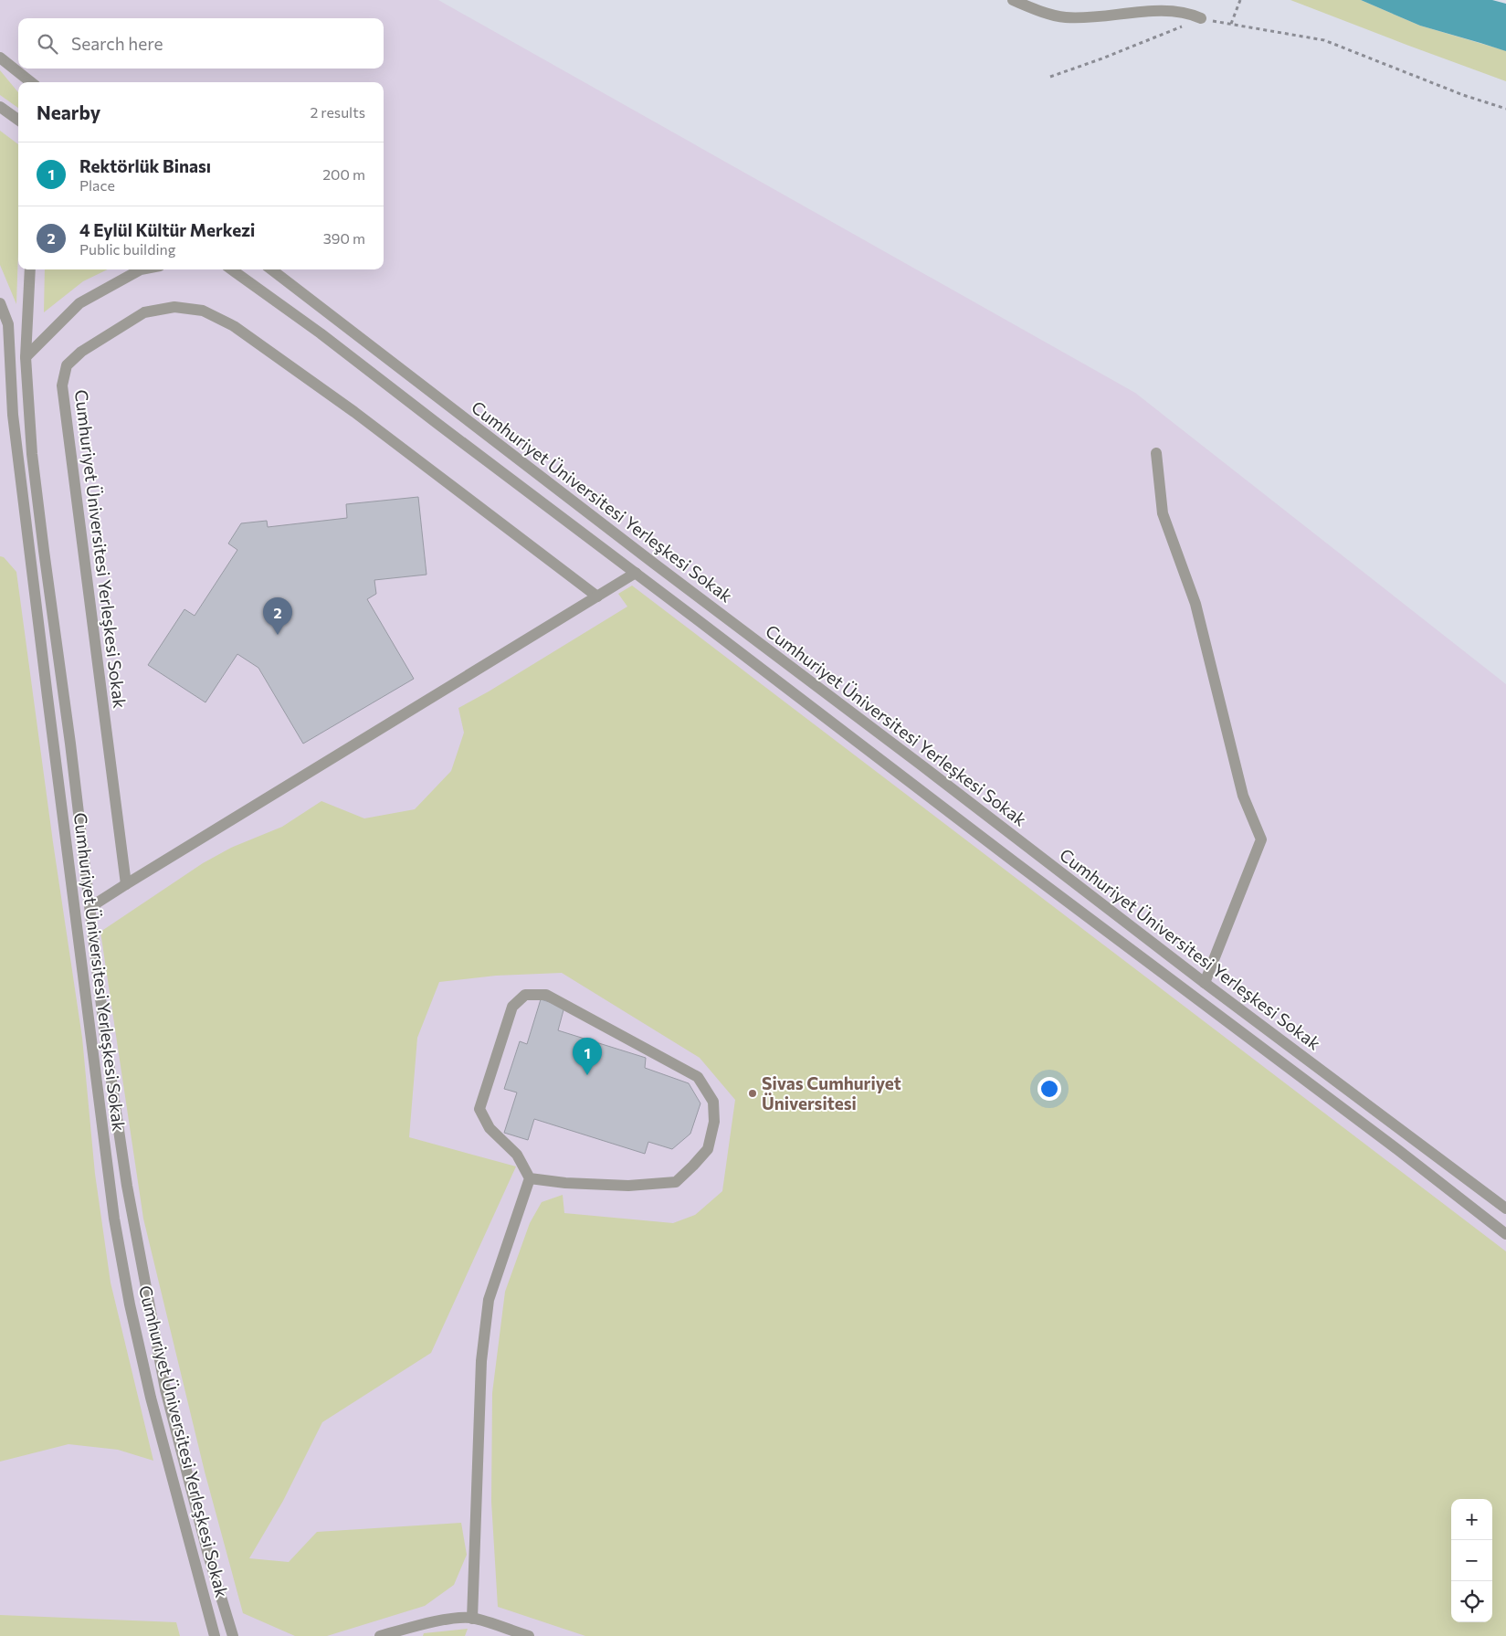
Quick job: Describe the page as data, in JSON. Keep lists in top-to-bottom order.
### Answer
{
  "streets": {
    "street": ["Cumhuriyet Üniversitesi Yerleşkesi Sokak"]
  },
  "places": ["Sivas Cumhuriyet Üniversitesi"],
  "page": {
    "search": "Search here",
    "heading": ["Nearby", "2 results"],
    "list": [
      {
        "mark": "1",
        "name": "Rektörlük Binası",
        "note": "Place",
        "value": "200 m"
      },
      {
        "mark": "2",
        "name": "4 Eylül Kültür Merkezi",
        "note": "Public building",
        "value": "390 m"
      }
    ],
    "pins": ["2", "1"],
    "map_buttons": ["+", "−"]
  }
}
